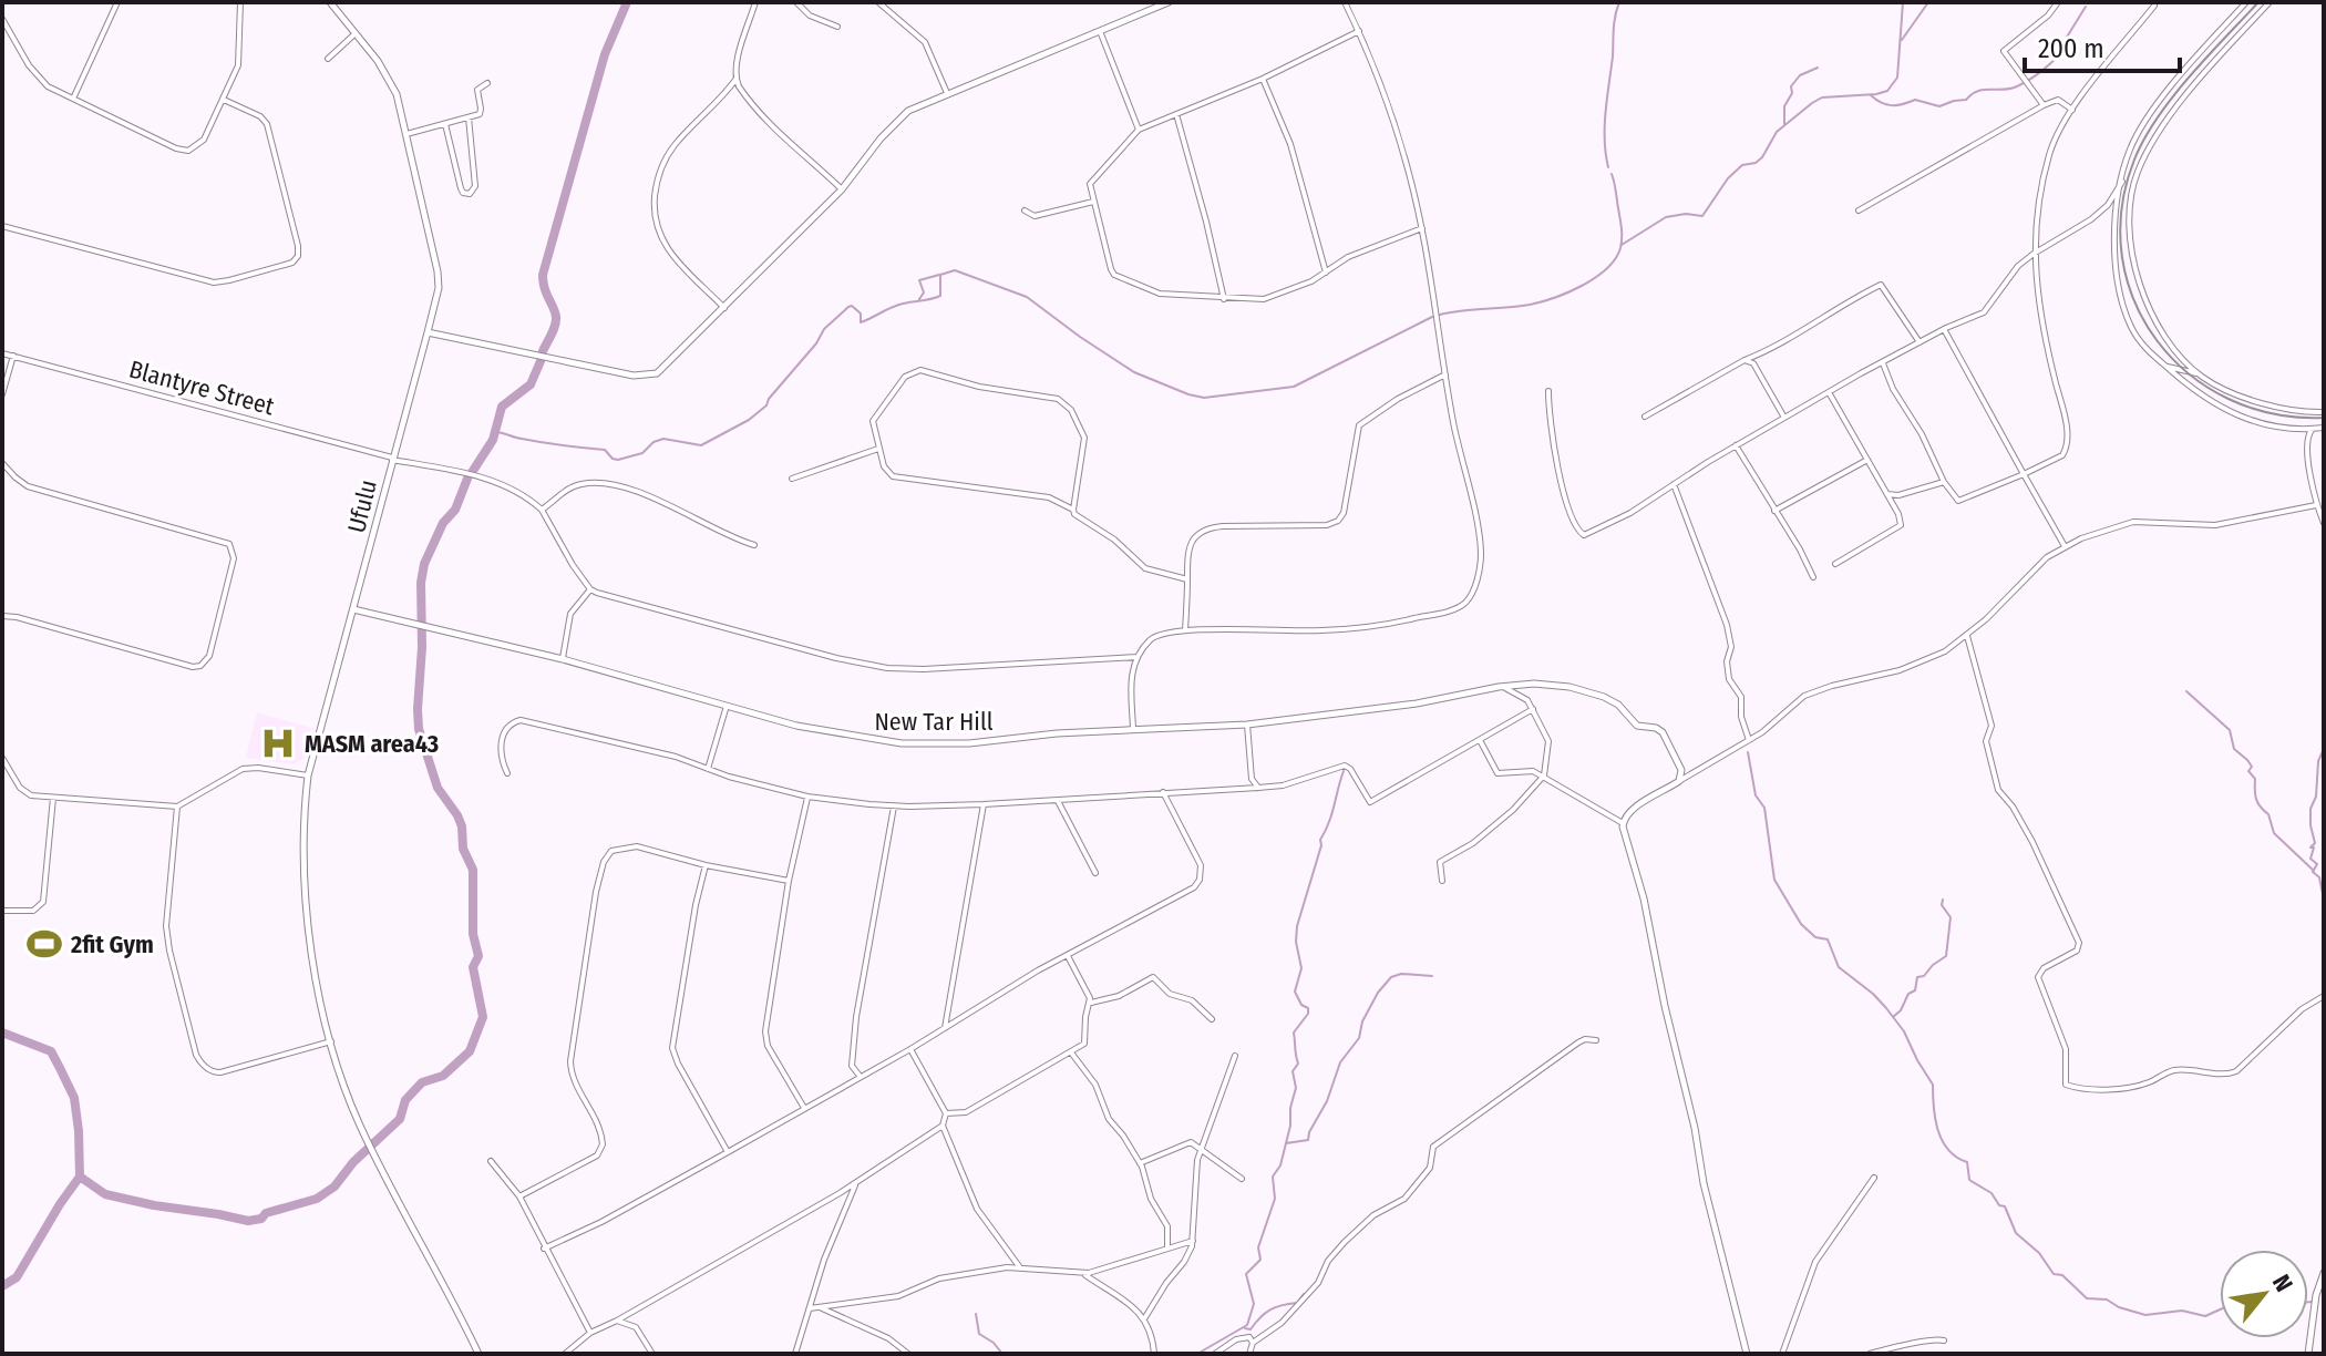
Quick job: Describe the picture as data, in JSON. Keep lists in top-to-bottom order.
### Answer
{
  "streets": {
    "street": ["Blantyre Street", "Ufulu", "New Tar Hill"]
  },
  "crossings": [
    ["Blantyre Street", "Ufulu"],
    ["Ufulu", "New Tar Hill"]
  ],
  "places": {
    "hospital": ["MASM area43"],
    "sports": ["2fit Gym"]
  },
  "scale_bar": "200 m",
  "north": "top right"
}
